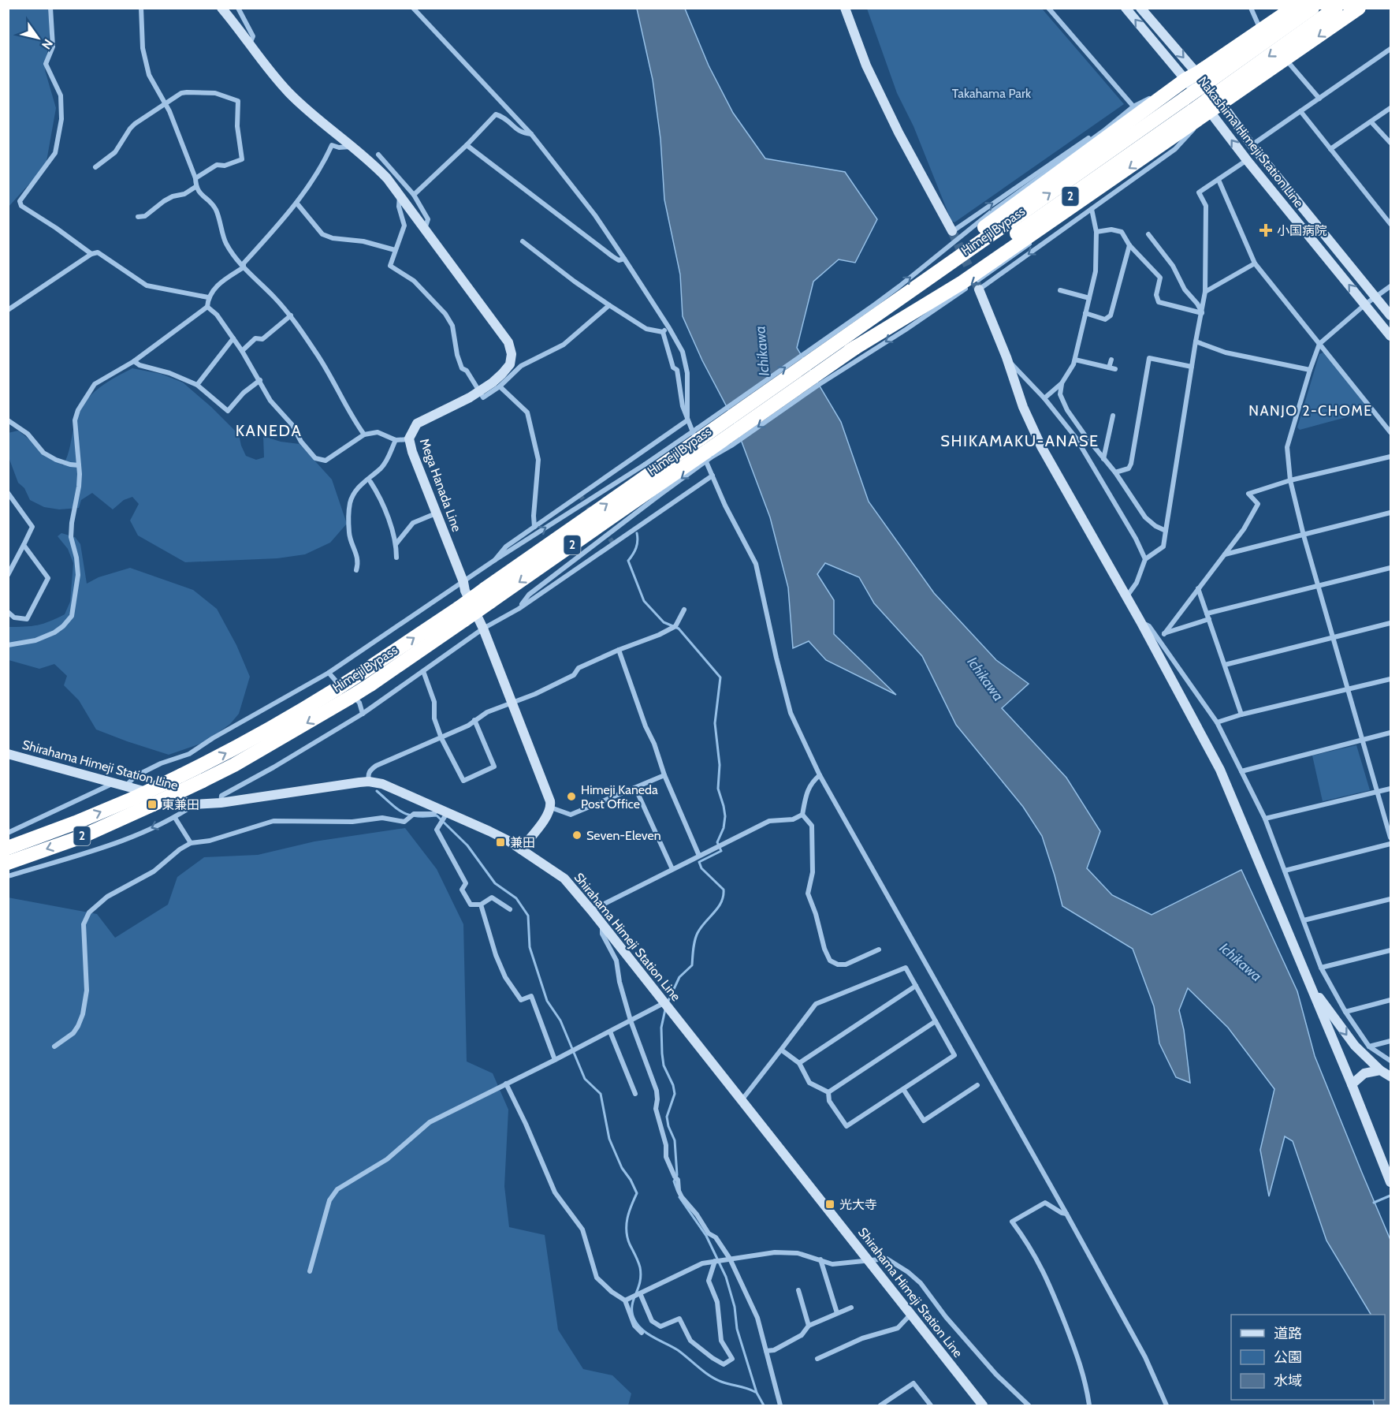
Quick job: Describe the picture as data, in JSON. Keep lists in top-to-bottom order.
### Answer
{
  "streets": {
    "highway": ["2", "Himeji Bypass"],
    "main road": ["Nakashima Himeji Station Line", "Mega Hanada Line", "Shirahama Himeji Station Line"]
  },
  "crossings": [
    ["Himeji Bypass", "Shirahama Himeji Station Line"]
  ],
  "districts": ["NANJO 2-CHOME", "KANEDA", "SHIKAMAKU-ANASE"],
  "water": ["Ichikawa"],
  "parks": ["Takahama Park"],
  "places": {
    "health": ["小国病院"],
    "other": ["Himeji Kaneda Post Office", "Seven-Eleven"],
    "transit": ["東兼田", "兼田", "光大寺"]
  },
  "legend": ["道路", "公園", "水域"],
  "north": "bottom right"
}
